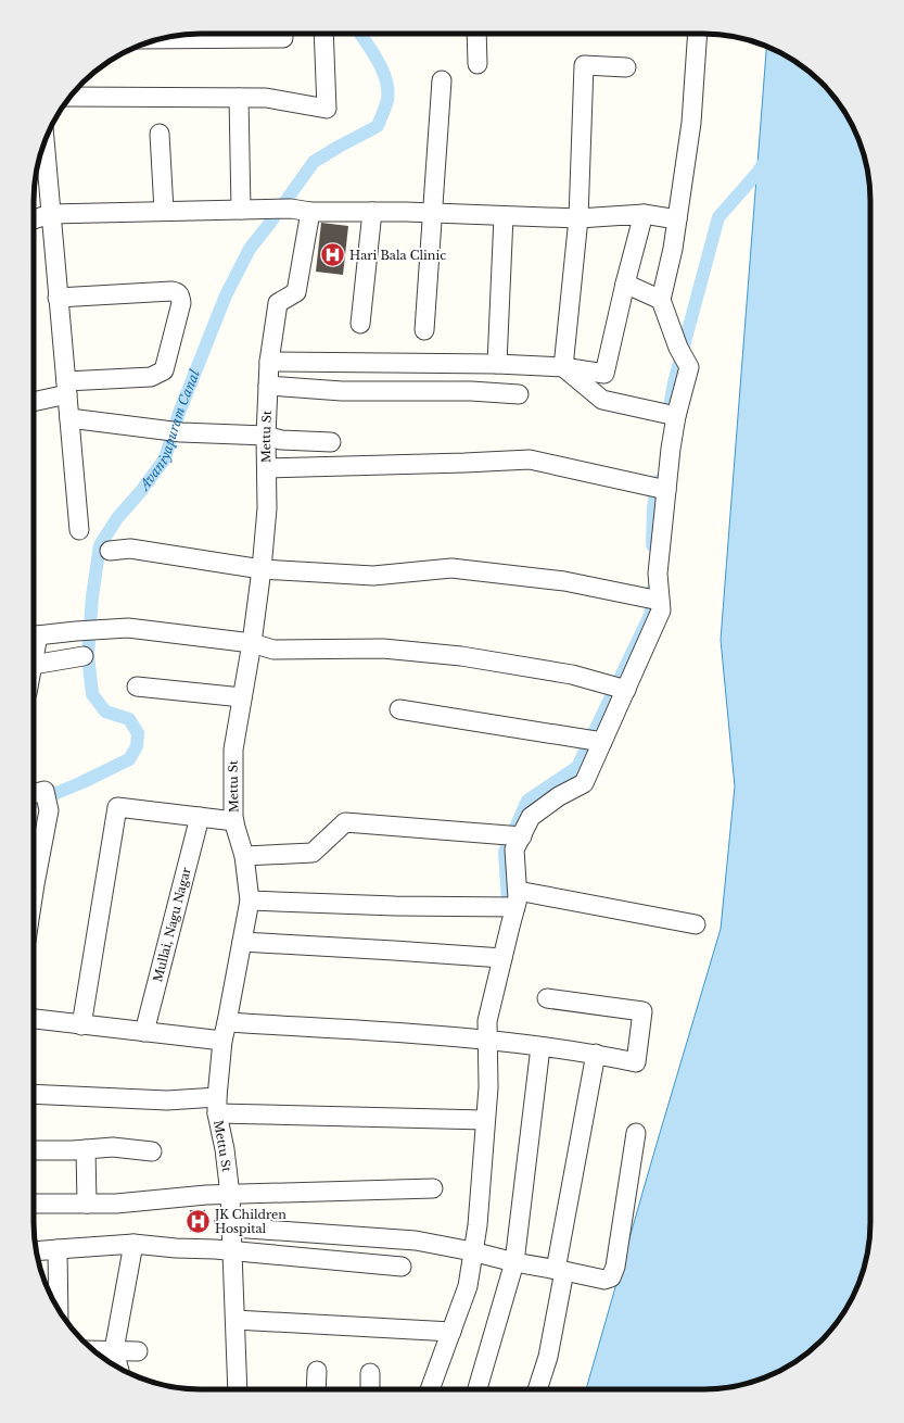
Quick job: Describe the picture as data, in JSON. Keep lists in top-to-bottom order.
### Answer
{
  "streets": {
    "street": ["Mettu St", "Mullai, Nagu Nagar"]
  },
  "water": ["Avaniyapuram Canal"],
  "places": {
    "hospital": ["Hari Bala Clinic", "JK Children Hospital"]
  }
}
